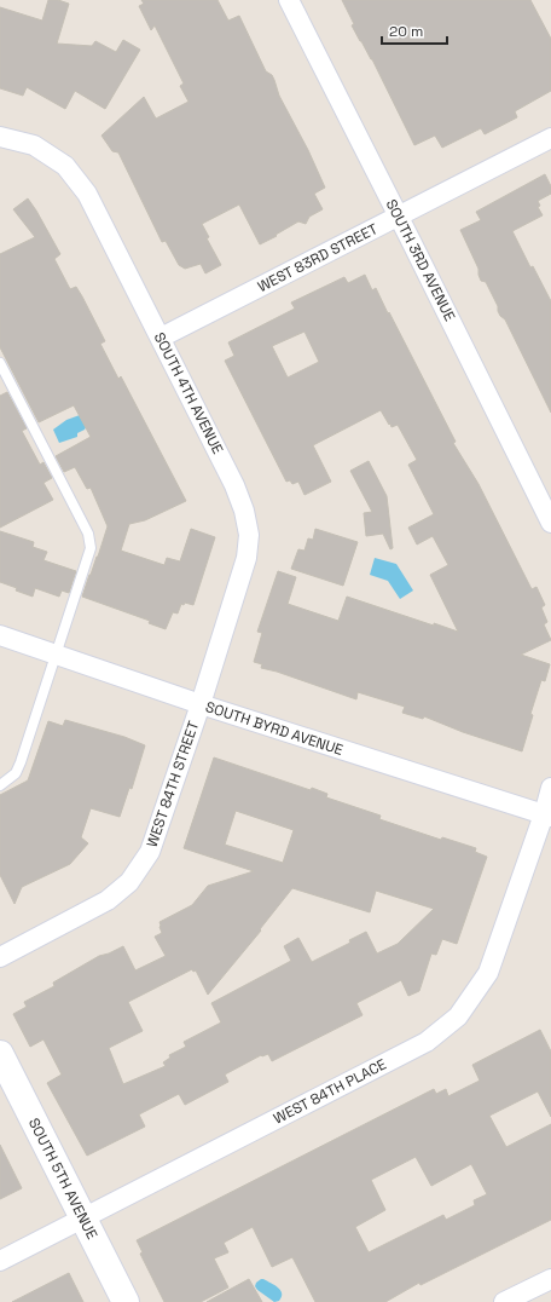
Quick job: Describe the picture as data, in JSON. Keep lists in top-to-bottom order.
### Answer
{
  "streets": {
    "street": [
      "WEST 83RD STREET",
      "SOUTH 3RD AVENUE",
      "SOUTH 4TH AVENUE",
      "SOUTH BYRD AVENUE",
      "WEST 84TH STREET",
      "WEST 84TH PLACE",
      "SOUTH 5TH AVENUE"
    ]
  },
  "crossings": [
    ["WEST 83RD STREET", "SOUTH 3RD AVENUE"],
    ["WEST 83RD STREET", "SOUTH 4TH AVENUE"],
    ["SOUTH 4TH AVENUE", "SOUTH BYRD AVENUE"],
    ["SOUTH 4TH AVENUE", "WEST 84TH STREET"],
    ["SOUTH BYRD AVENUE", "WEST 84TH STREET"],
    ["SOUTH BYRD AVENUE", "WEST 84TH PLACE"],
    ["WEST 84TH PLACE", "SOUTH 5TH AVENUE"]
  ],
  "scale_bar": "20 m"
}
